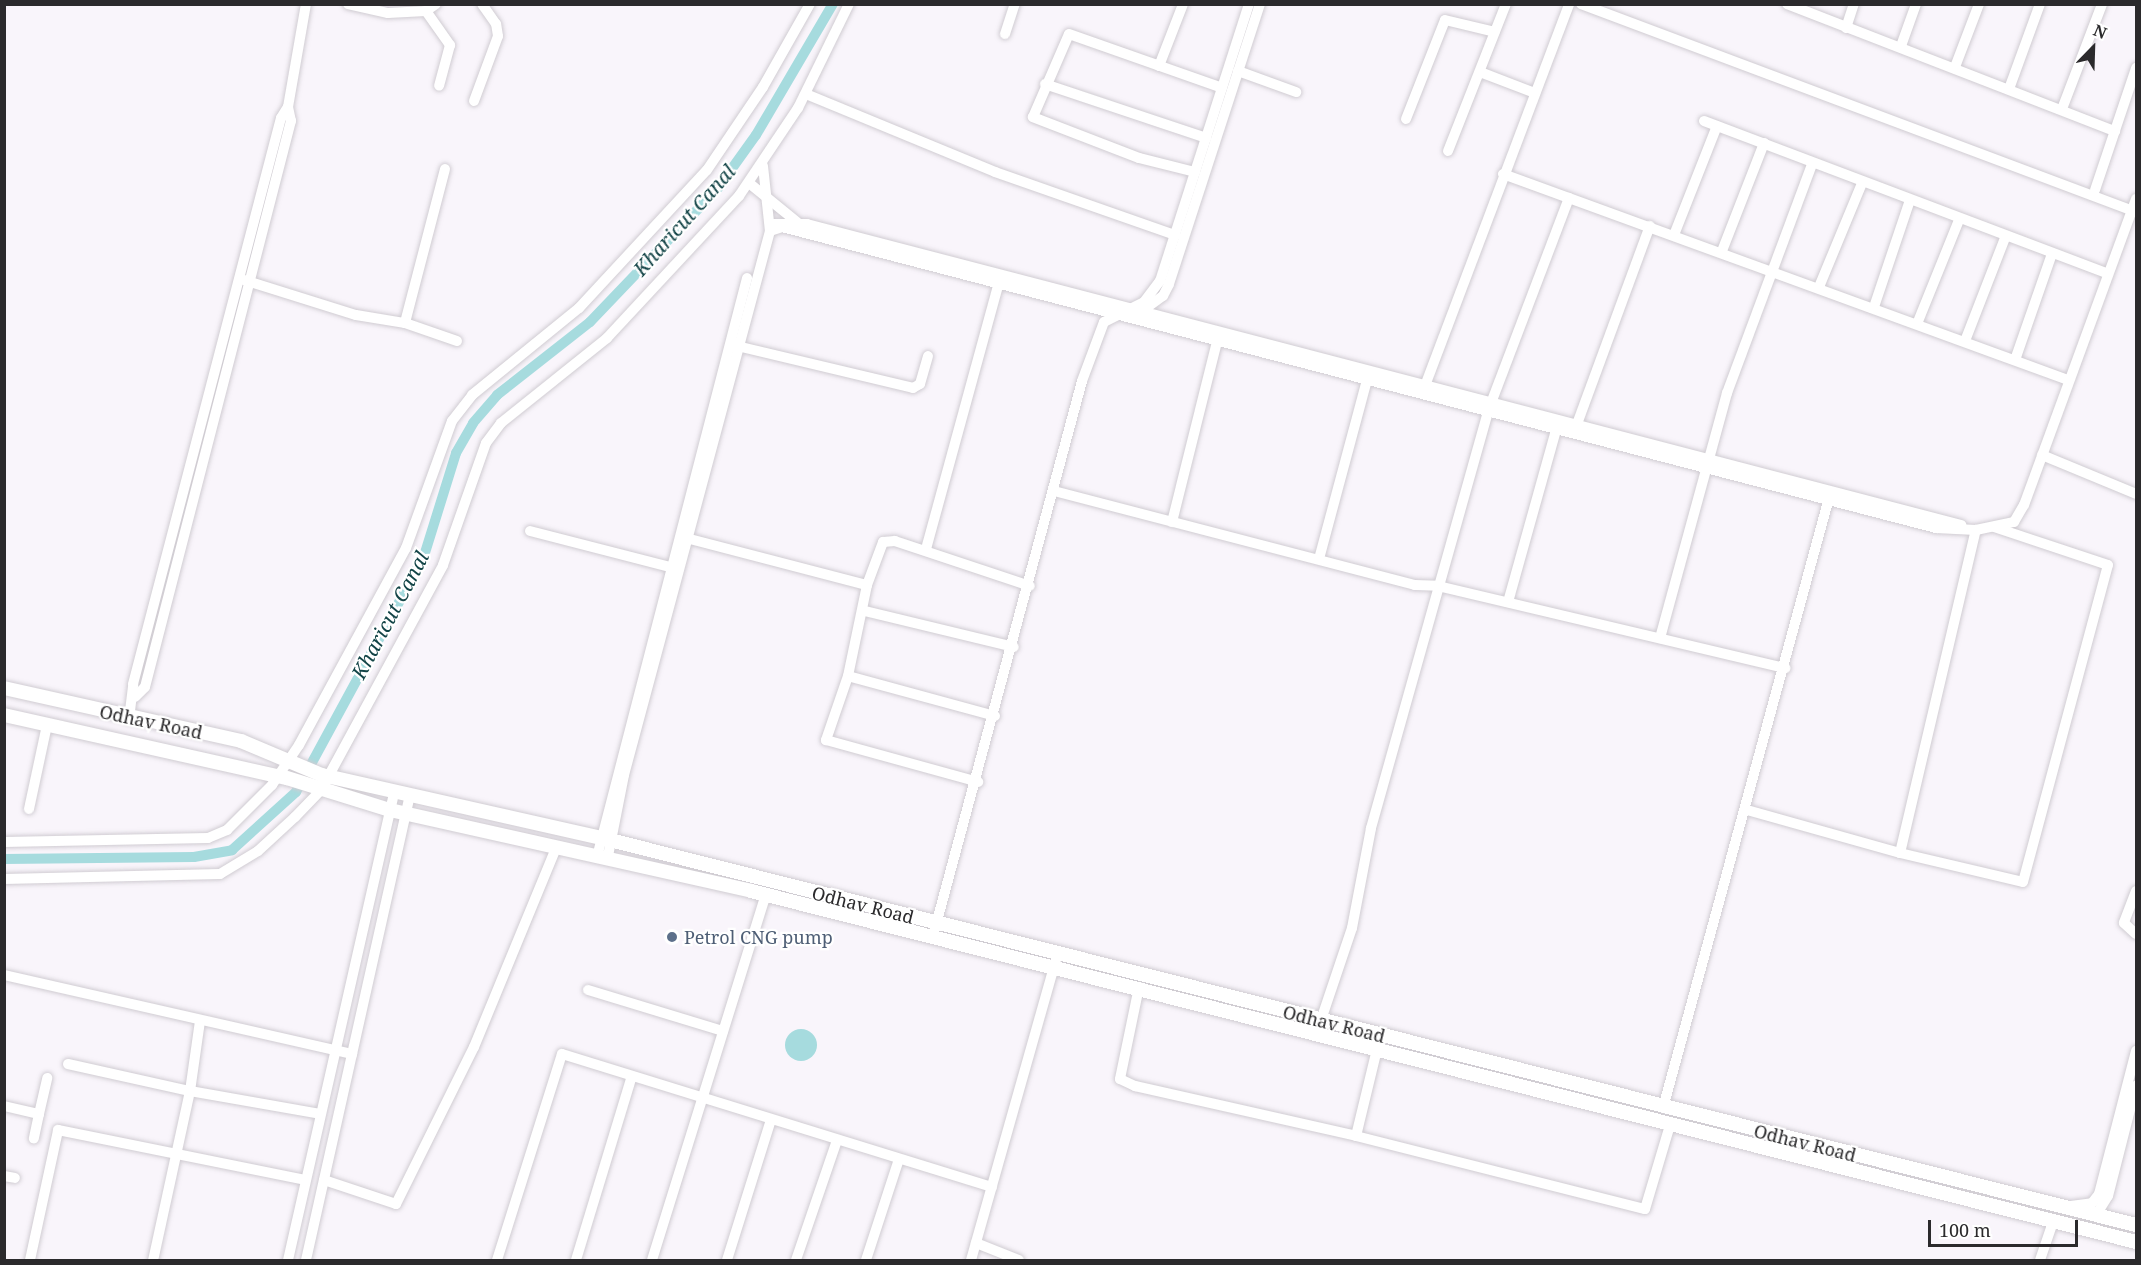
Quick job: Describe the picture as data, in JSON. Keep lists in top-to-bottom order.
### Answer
{
  "streets": {
    "main road": ["Odhav Road"]
  },
  "water": ["Kharicut Canal"],
  "places": ["Petrol CNG pump"],
  "scale_bar": "100 m",
  "north": "top right"
}
